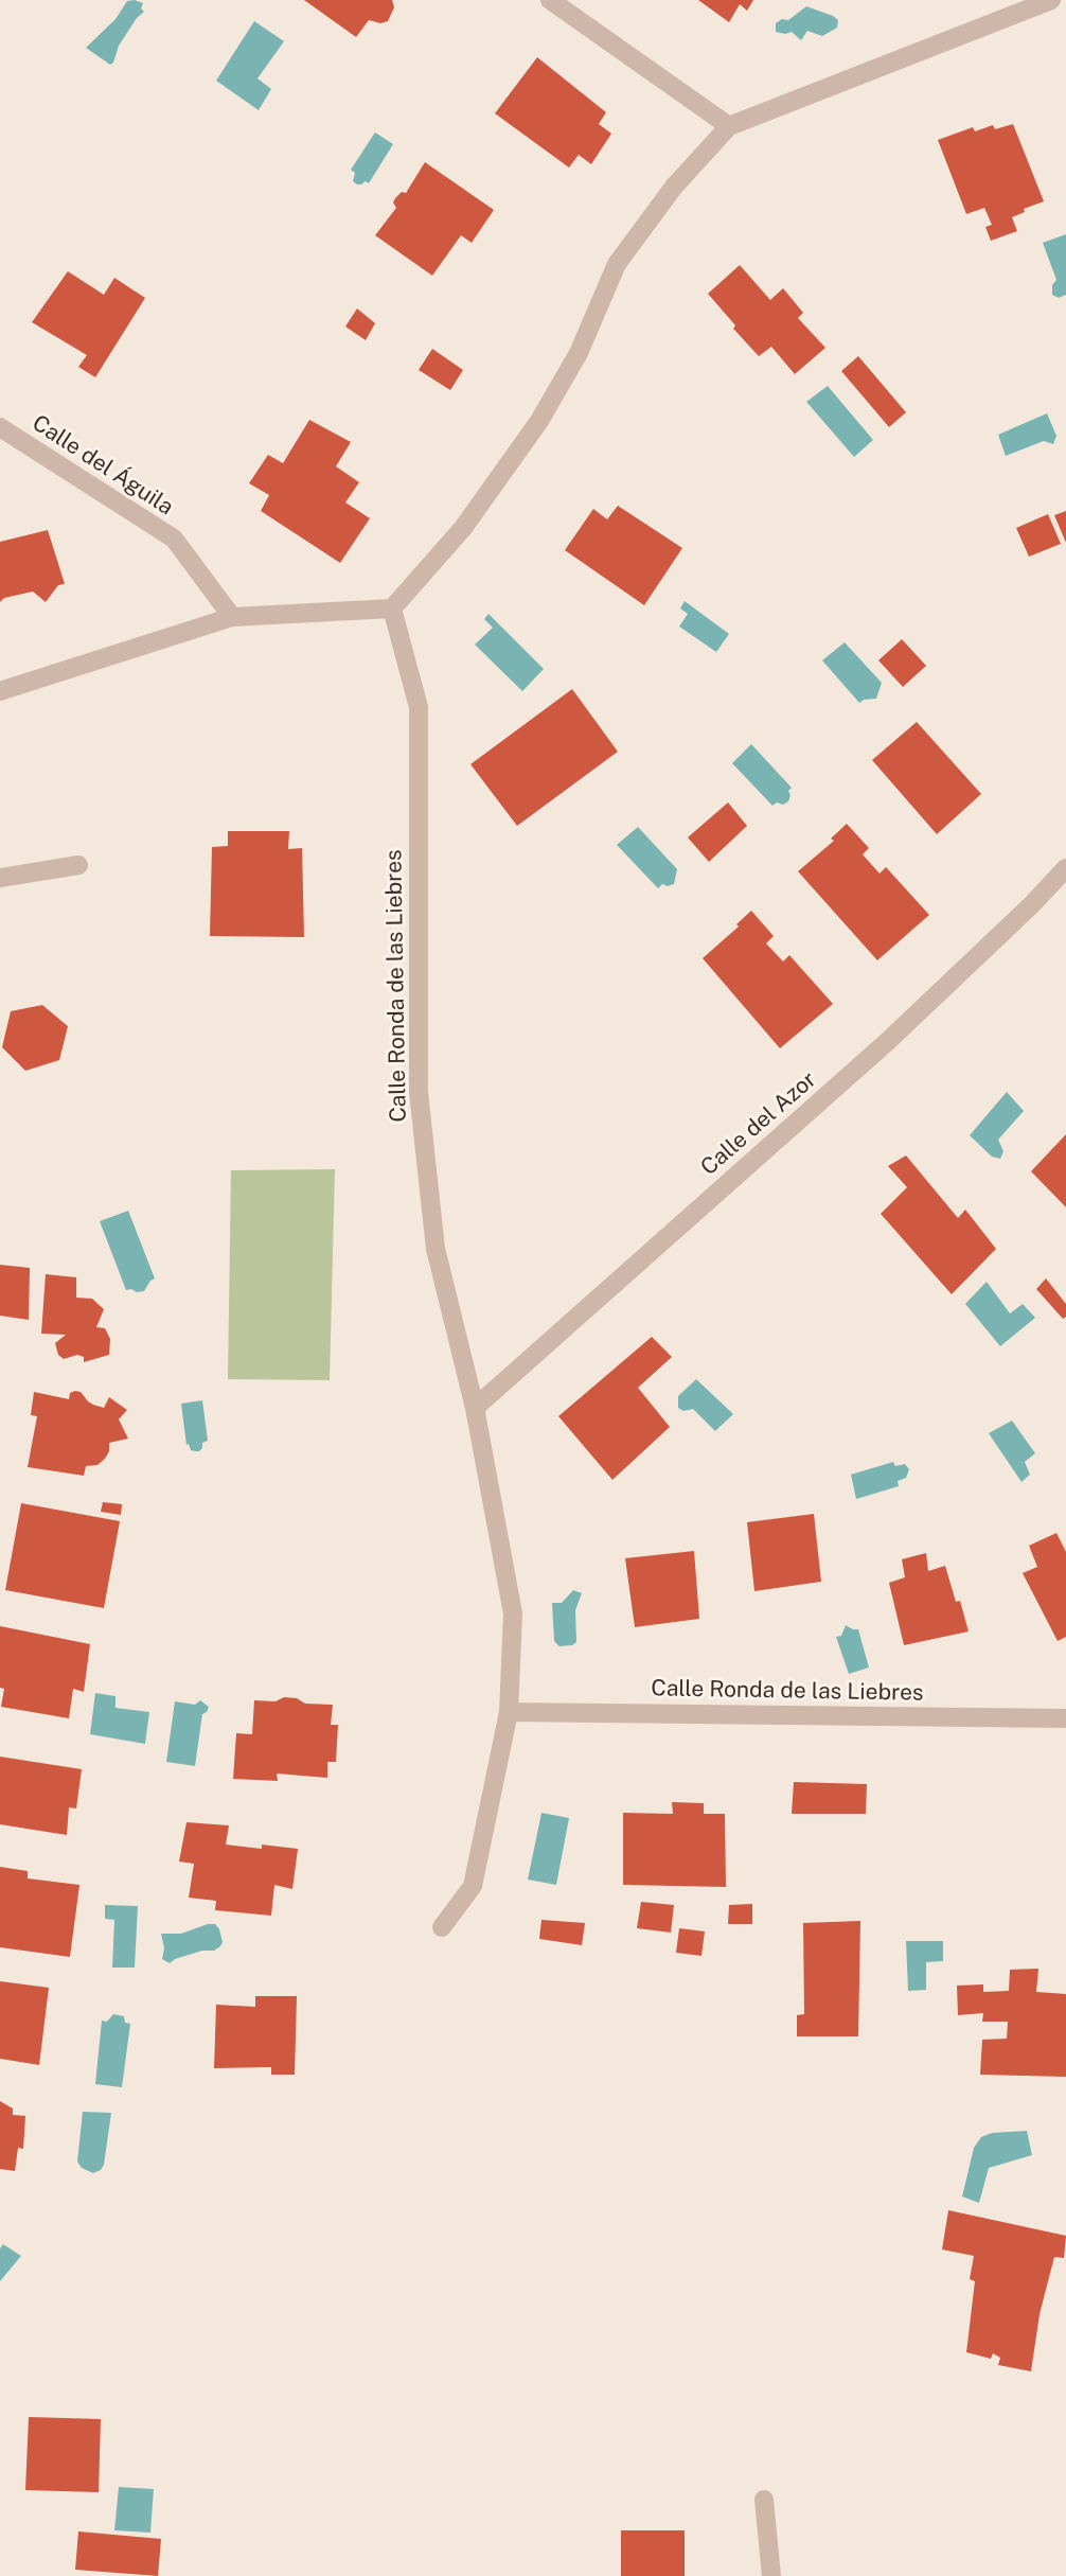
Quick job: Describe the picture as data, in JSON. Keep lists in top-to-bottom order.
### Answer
{
  "streets": {
    "street": ["Calle del Águila", "Calle Ronda de las Liebres", "Calle del Azor"]
  },
  "crossings": [
    ["Calle Ronda de las Liebres", "Calle del Azor"]
  ]
}
